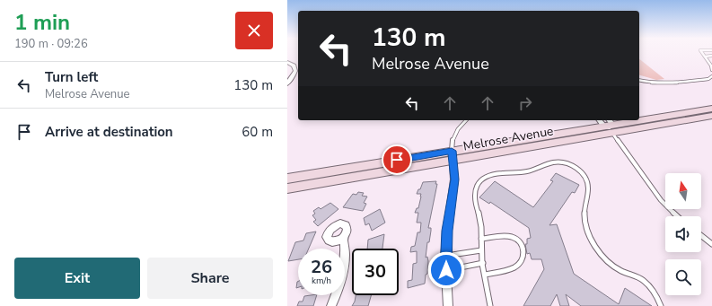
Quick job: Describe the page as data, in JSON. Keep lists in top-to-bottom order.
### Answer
{
  "streets": {
    "main road": ["Melrose Avenue"]
  },
  "north": "top",
  "page": {
    "heading": ["1 min", "190 m · 09:26"],
    "turn": ["130 m", "Melrose Avenue"],
    "list": [
      {
        "name": "Turn left",
        "note": "Melrose Avenue",
        "value": "130 m"
      },
      {
        "name": "Arrive at destination",
        "value": "60 m"
      }
    ],
    "speed": "26 km/h",
    "limit": "30",
    "buttons": ["Exit", "Share"]
  }
}
